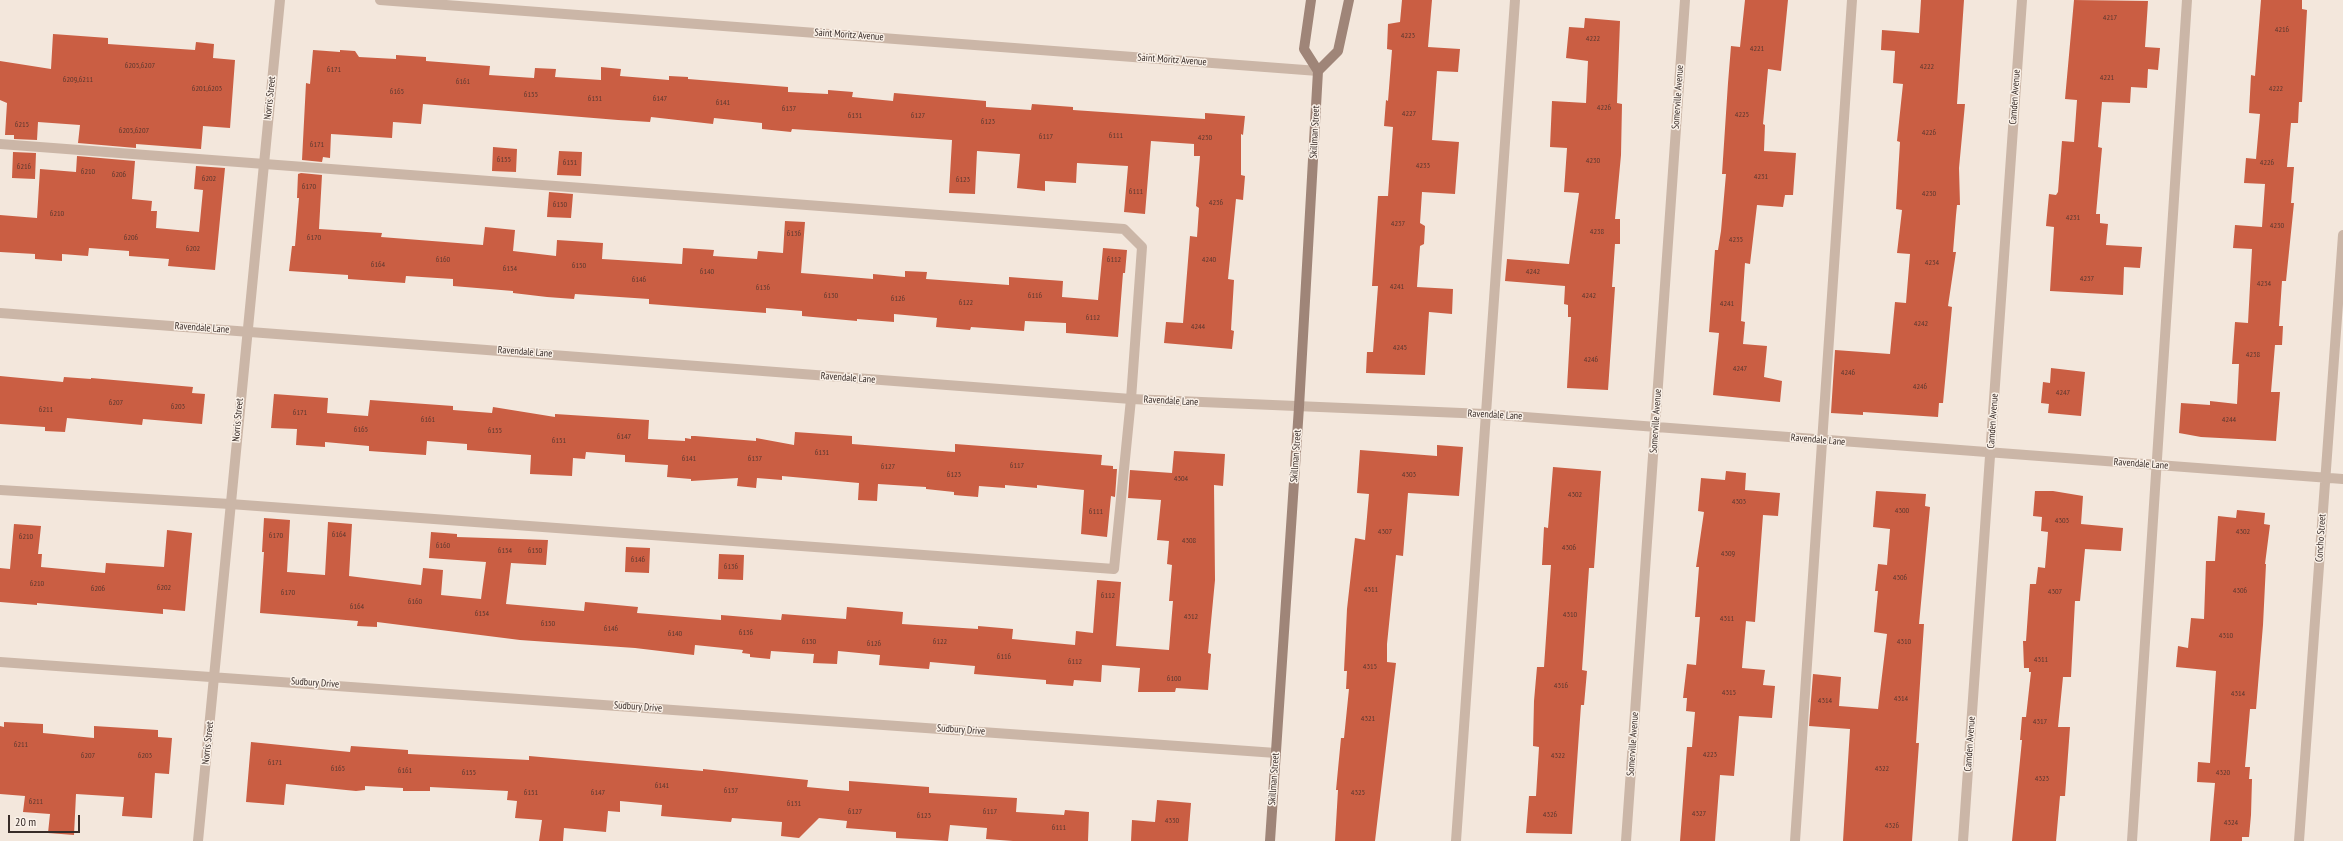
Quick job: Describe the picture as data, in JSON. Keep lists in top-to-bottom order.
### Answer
{
  "streets": {
    "main road": ["Skillman Street"],
    "street": [
      "Saint Moritz Avenue",
      "Somerville Avenue",
      "Camden Avenue",
      "Norris Street",
      "Ravendale Lane",
      "Concho Street",
      "Sudbury Drive"
    ]
  },
  "crossings": [
    ["Saint Moritz Avenue", "Skillman Street"],
    ["Somerville Avenue", "Ravendale Lane"],
    ["Camden Avenue", "Ravendale Lane"],
    ["Norris Street", "Ravendale Lane"],
    ["Norris Street", "Sudbury Drive"],
    ["Skillman Street", "Ravendale Lane"],
    ["Skillman Street", "Sudbury Drive"],
    ["Ravendale Lane", "Concho Street"]
  ],
  "house_numbers": [
    "4217",
    "4216",
    "4223",
    "4222",
    "4221",
    "6205,6207",
    "4222",
    "6171",
    "4221",
    "6209,6211",
    "6161",
    "6201,6203",
    "4222",
    "6165",
    "6155",
    "6151",
    "6147",
    "6141",
    "4226",
    "6137",
    "4227",
    "4225",
    "6131",
    "6127",
    "6123",
    "6215",
    "6205,6207",
    "4226",
    "6111",
    "6117",
    "4230",
    "6171",
    "6155",
    "4230",
    "6151",
    "4226",
    "4233",
    "6216",
    "6210",
    "6206",
    "4231",
    "6202",
    "6123",
    "6170",
    "6111",
    "4230",
    "4236",
    "6150",
    "6210",
    "4231",
    "4237",
    "4230",
    "4238",
    "6136",
    "6206",
    "6170",
    "4235",
    "6202",
    "6160",
    "6112",
    "4240",
    "4234",
    "6164",
    "6150",
    "6154",
    "6140",
    "4242",
    "4237",
    "6146",
    "4234",
    "4241",
    "6136",
    "6130",
    "6116",
    "4242",
    "6126",
    "6122",
    "4241",
    "6112",
    "4242",
    "4244",
    "4245",
    "4238",
    "4246",
    "4247",
    "4246",
    "4246",
    "4247",
    "6207",
    "6203",
    "6211",
    "6171",
    "6161",
    "4244",
    "6165",
    "6155",
    "6147",
    "6151",
    "6131",
    "6141",
    "6137",
    "6117",
    "6127",
    "6123",
    "4303",
    "4304",
    "4302",
    "4303",
    "4300",
    "6111",
    "4303",
    "4307",
    "4302",
    "6164",
    "6170",
    "6210",
    "4308",
    "6160",
    "4306",
    "6154",
    "6150",
    "4309",
    "6146",
    "6136",
    "4306",
    "6210",
    "6202",
    "6206",
    "4311",
    "4306",
    "4307",
    "6170",
    "6112",
    "6160",
    "6164",
    "6154",
    "4310",
    "4312",
    "4311",
    "6150",
    "6146",
    "6136",
    "6140",
    "4310",
    "6130",
    "6122",
    "4310",
    "6126",
    "6116",
    "4311",
    "6112",
    "4315",
    "6100",
    "4316",
    "4315",
    "4314",
    "4314",
    "4314",
    "4321",
    "4317",
    "6211",
    "4223",
    "6207",
    "6203",
    "4322",
    "6171",
    "6165",
    "4322",
    "6161",
    "6155",
    "4320",
    "4323",
    "6141",
    "6137",
    "6151",
    "6147",
    "4325",
    "6211",
    "6131",
    "6127",
    "6117",
    "4327",
    "4326",
    "6123",
    "4330",
    "4324",
    "4326",
    "6111"
  ],
  "scale_bar": "20 m"
}
